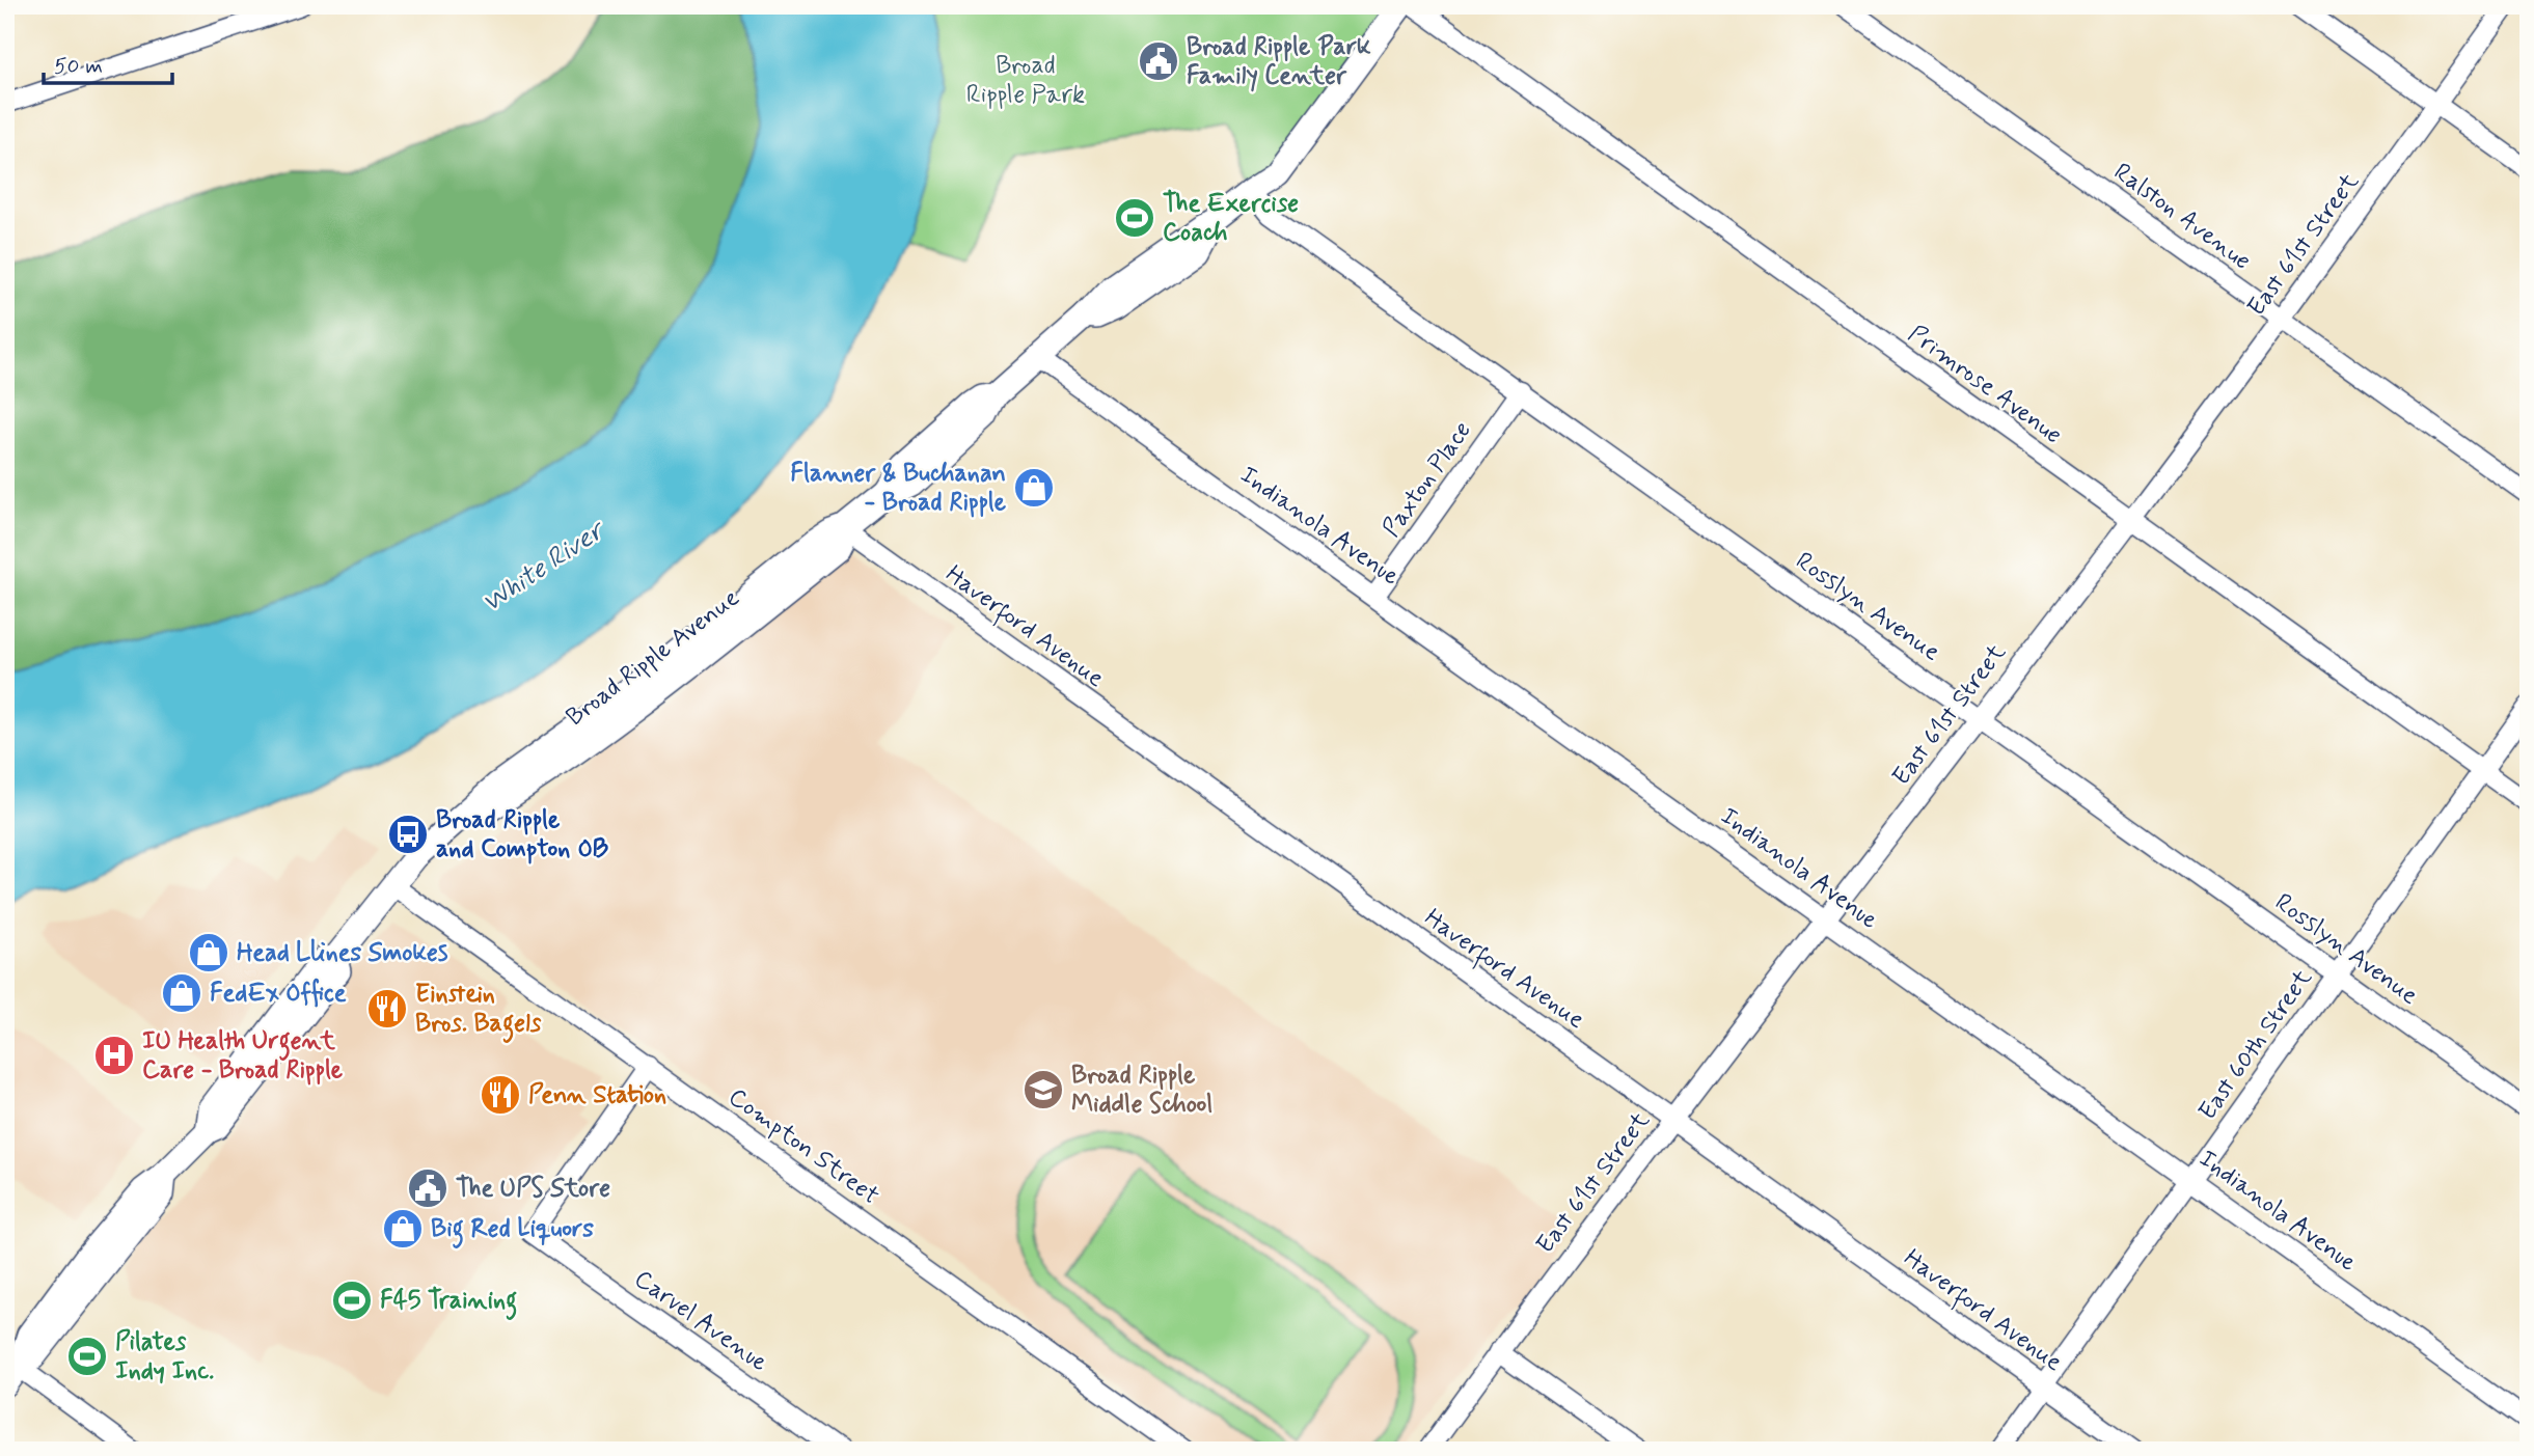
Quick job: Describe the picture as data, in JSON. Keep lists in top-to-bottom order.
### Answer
{
  "streets": {
    "street": [
      "Ralston Avenue",
      "East 61st Street",
      "Primrose Avenue",
      "Paxton Place",
      "Indianola Avenue",
      "Rosslyn Avenue",
      "Haverford Avenue",
      "Broad Ripple Avenue",
      "East 60th Street",
      "Compton Street",
      "Carvel Avenue"
    ]
  },
  "crossings": [
    ["Ralston Avenue", "East 61st Street"],
    ["East 61st Street", "Primrose Avenue"],
    ["East 61st Street", "Indianola Avenue"],
    ["East 61st Street", "Rosslyn Avenue"],
    ["East 61st Street", "Haverford Avenue"],
    ["Primrose Avenue", "East 60th Street"],
    ["Paxton Place", "Indianola Avenue"],
    ["Paxton Place", "Rosslyn Avenue"],
    ["Indianola Avenue", "Broad Ripple Avenue"],
    ["Indianola Avenue", "East 60th Street"],
    ["Rosslyn Avenue", "Broad Ripple Avenue"],
    ["Rosslyn Avenue", "East 60th Street"],
    ["Haverford Avenue", "Broad Ripple Avenue"],
    ["Haverford Avenue", "East 60th Street"],
    ["Broad Ripple Avenue", "Compton Street"],
    ["Compton Street", "Carvel Avenue"]
  ],
  "water": ["White River"],
  "parks": ["Broad Ripple Park"],
  "places": {
    "public building": ["Broad Ripple Park Family Center", "The UPS Store"],
    "sports": ["The Exercise Coach", "F45 Training", "Pilates Indy Inc."],
    "shop": [
      "Flanner & Buchanan - Broad Ripple",
      "Head Llines Smokes",
      "FedEx Office",
      "Big Red Liquors"
    ],
    "bus stop": ["Broad Ripple and Compton OB"],
    "restaurant": ["Einstein Bros. Bagels", "Penn Station"],
    "hospital": ["IU Health Urgent Care - Broad Ripple"],
    "school or university": ["Broad Ripple Middle School"]
  },
  "scale_bar": "50 m"
}
